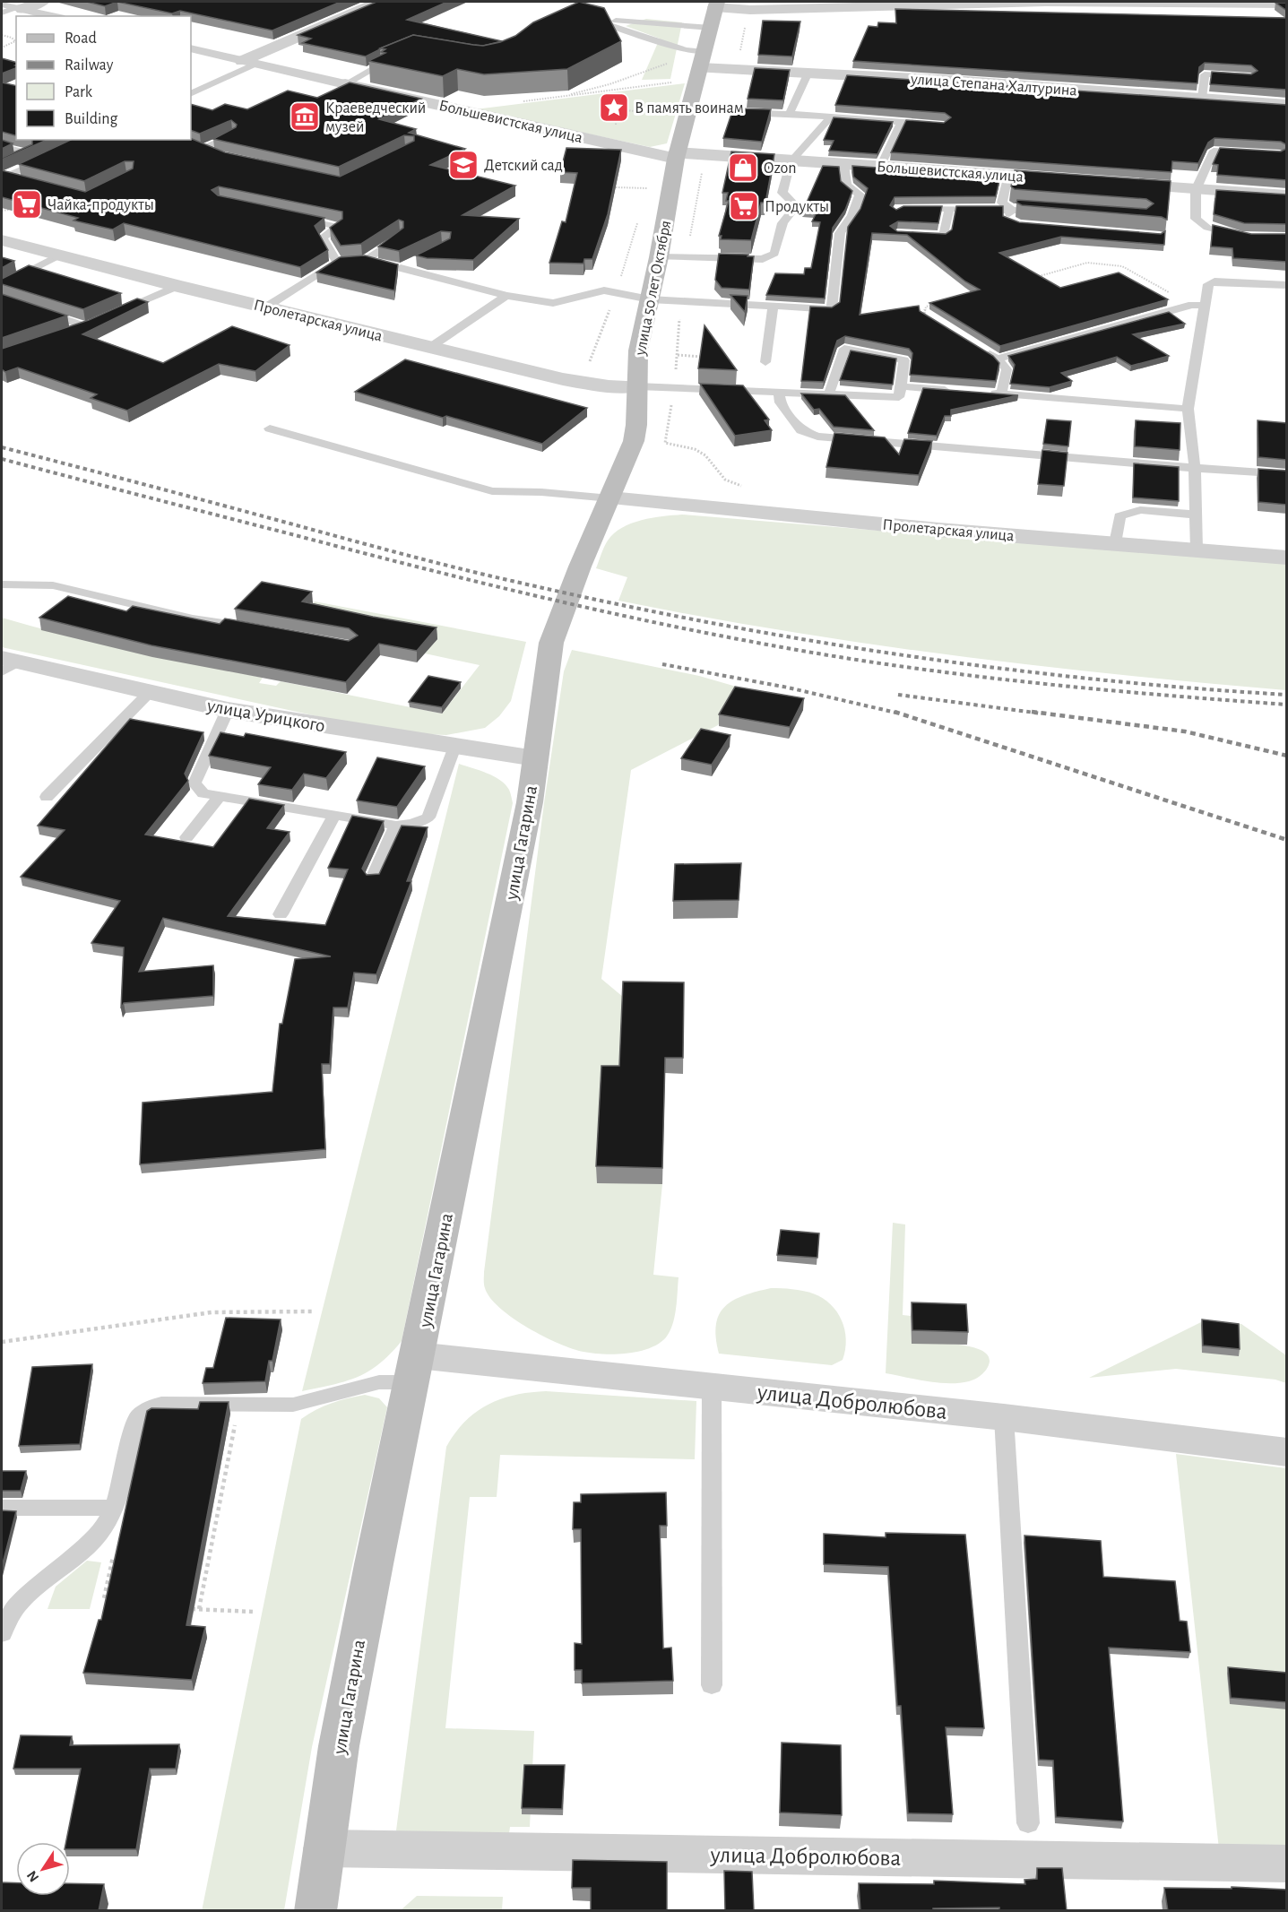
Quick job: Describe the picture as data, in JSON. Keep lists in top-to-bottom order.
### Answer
{
  "streets": {
    "main road": ["улица 50 лет Октября", "улица Гагарина"],
    "street": [
      "улица Степана Халтурина",
      "Большевистская улица",
      "Пролетарская улица",
      "улица Урицкого",
      "улица Добролюбова"
    ]
  },
  "crossings": [
    ["улица Степана Халтурина", "улица 50 лет Октября"],
    ["Большевистская улица", "улица 50 лет Октября"],
    ["улица 50 лет Октября", "Пролетарская улица"],
    ["улица 50 лет Октября", "улица Гагарина"],
    ["улица Урицкого", "улица Гагарина"],
    ["улица Гагарина", "улица Добролюбова"]
  ],
  "places": {
    "place": ["В память воинам"],
    "museum": ["Краеведческий музей"],
    "school or university": ["Детский сад"],
    "shop": ["Ozon"],
    "supermarket": ["Чайка-продукты", "Продукты"]
  },
  "legend": [
    "Road",
    "Railway",
    "Park",
    "Building"
  ],
  "north": "bottom left"
}
